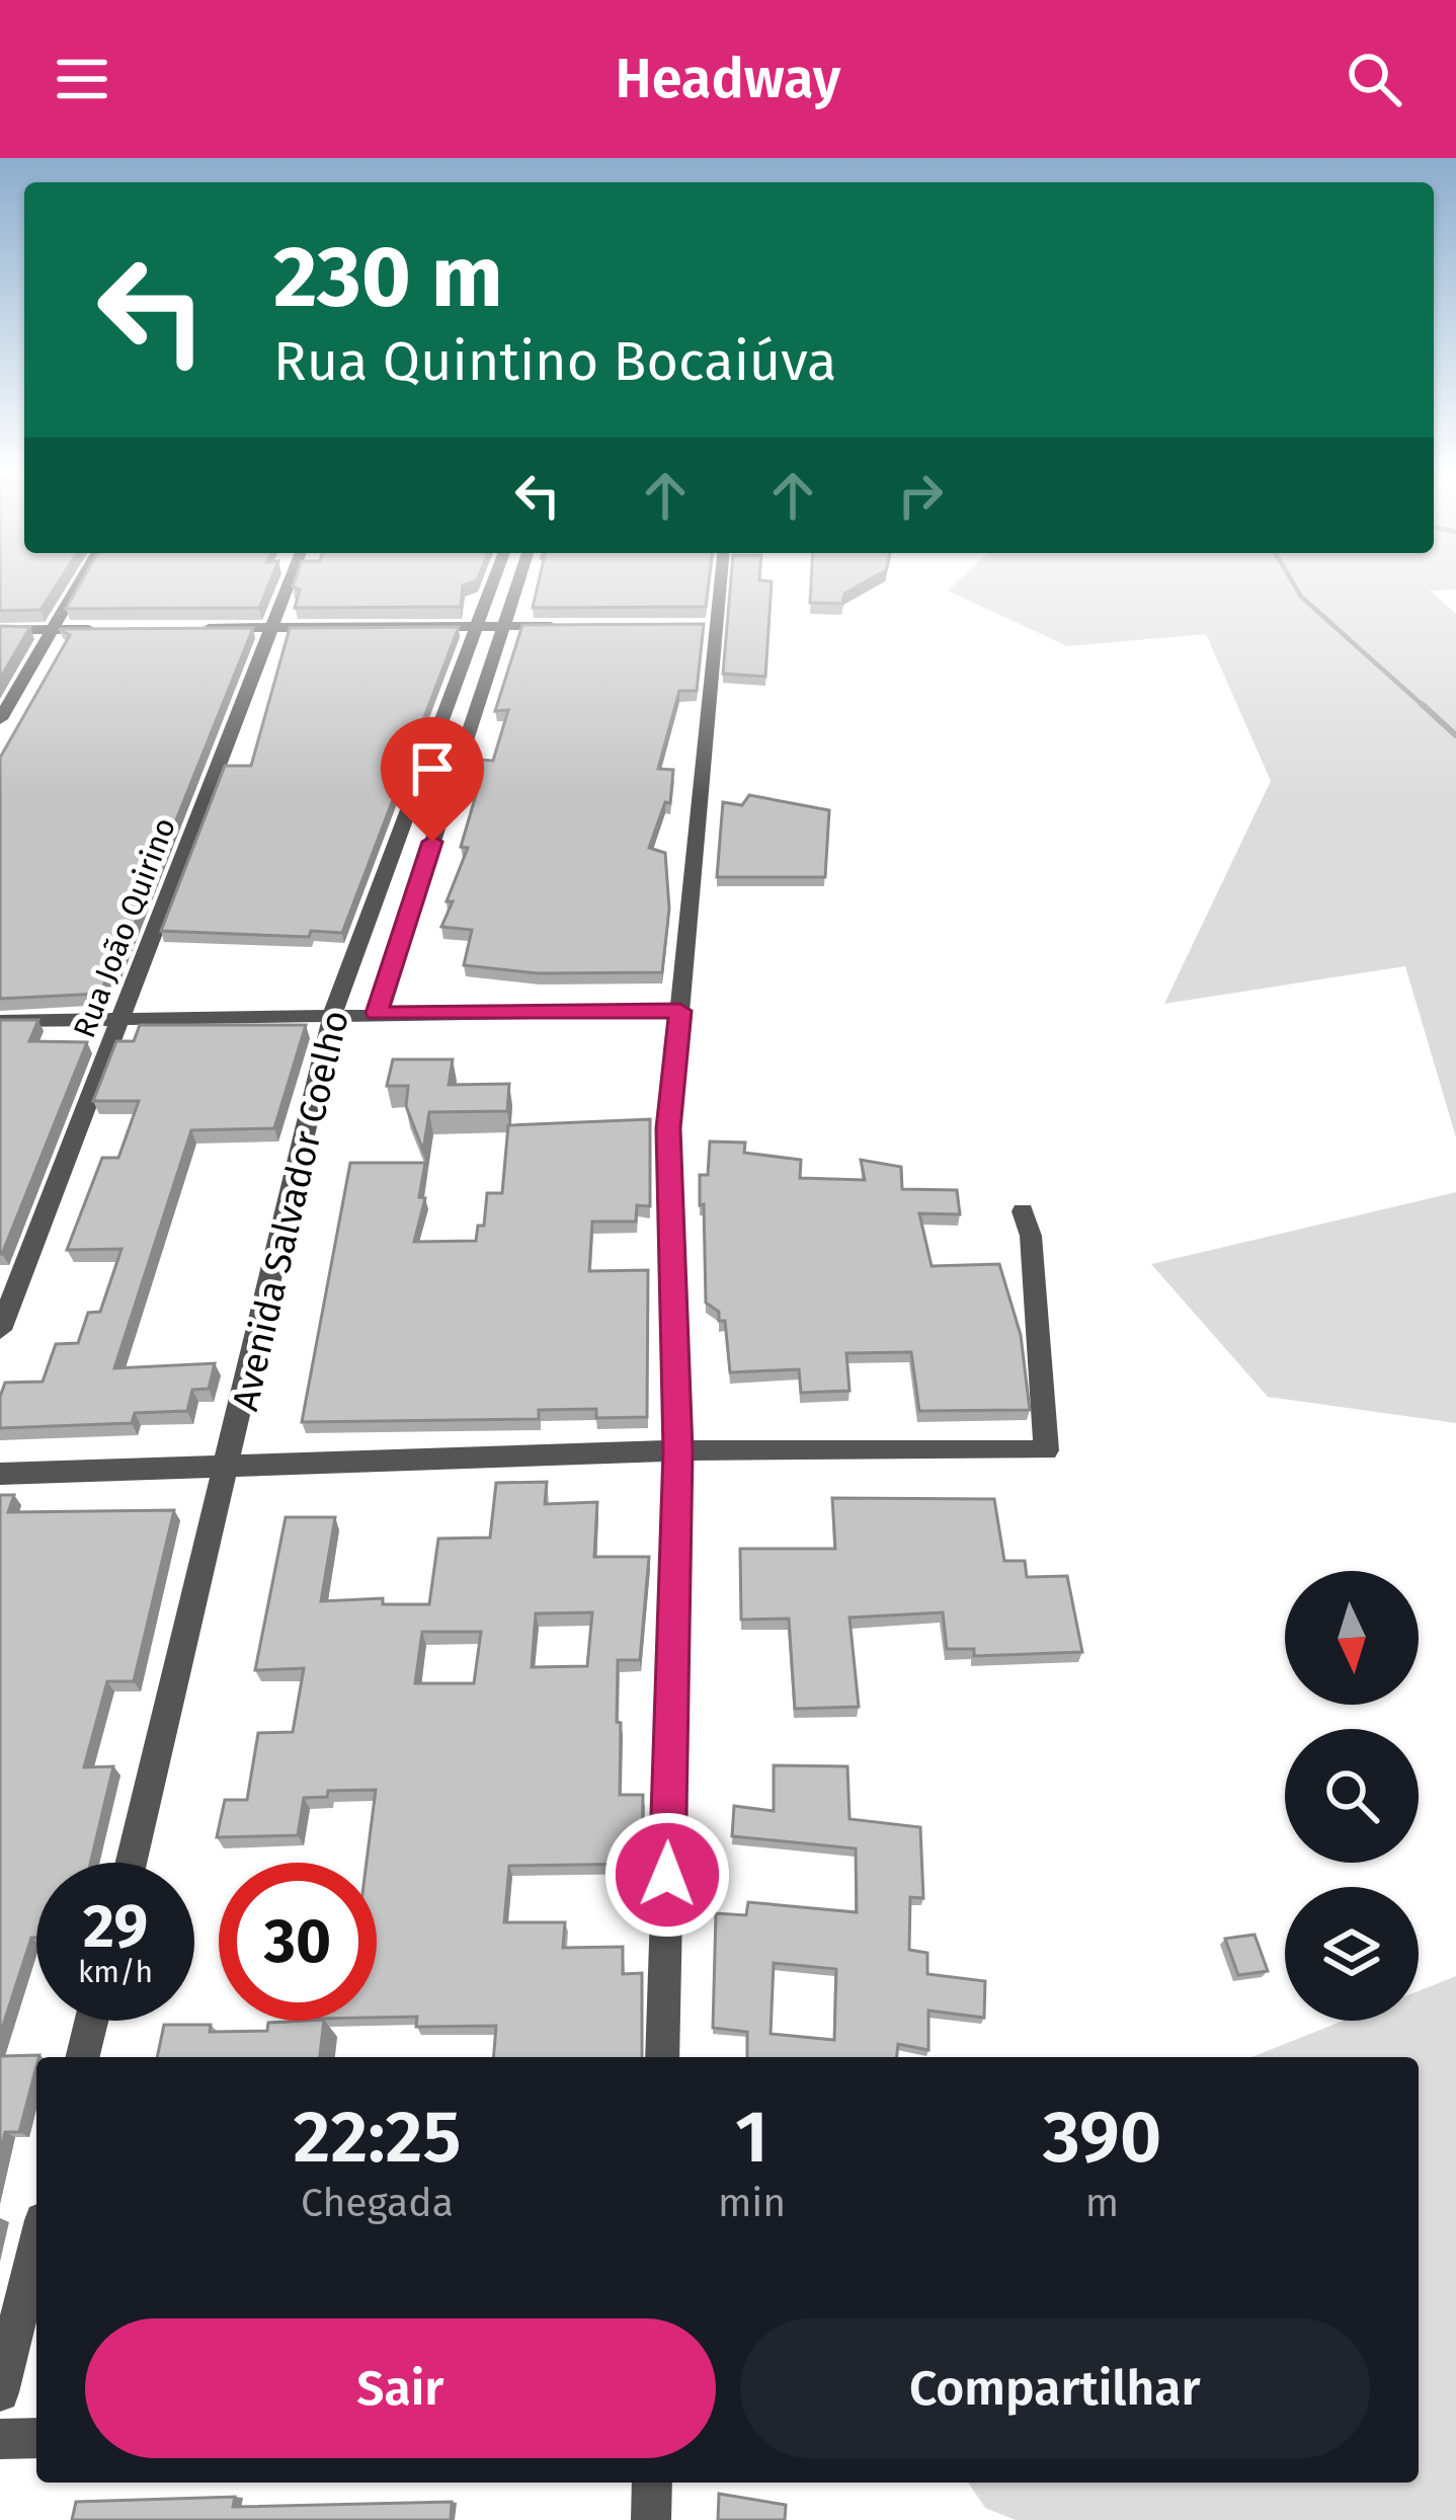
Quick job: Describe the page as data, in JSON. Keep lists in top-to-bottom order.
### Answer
{
  "streets": {
    "street": ["Rua João Quirino", "Avenida Salvador Coelho"]
  },
  "north": "bottom",
  "page": {
    "header": "Headway",
    "turn": ["230 m", "Rua Quintino Bocaiúva"],
    "speed": "29 km/h",
    "limit": "30",
    "eta": [
      "22:25",
      "Chegada",
      "1",
      "min",
      "390",
      "m"
    ],
    "buttons": ["Sair", "Compartilhar"]
  }
}
